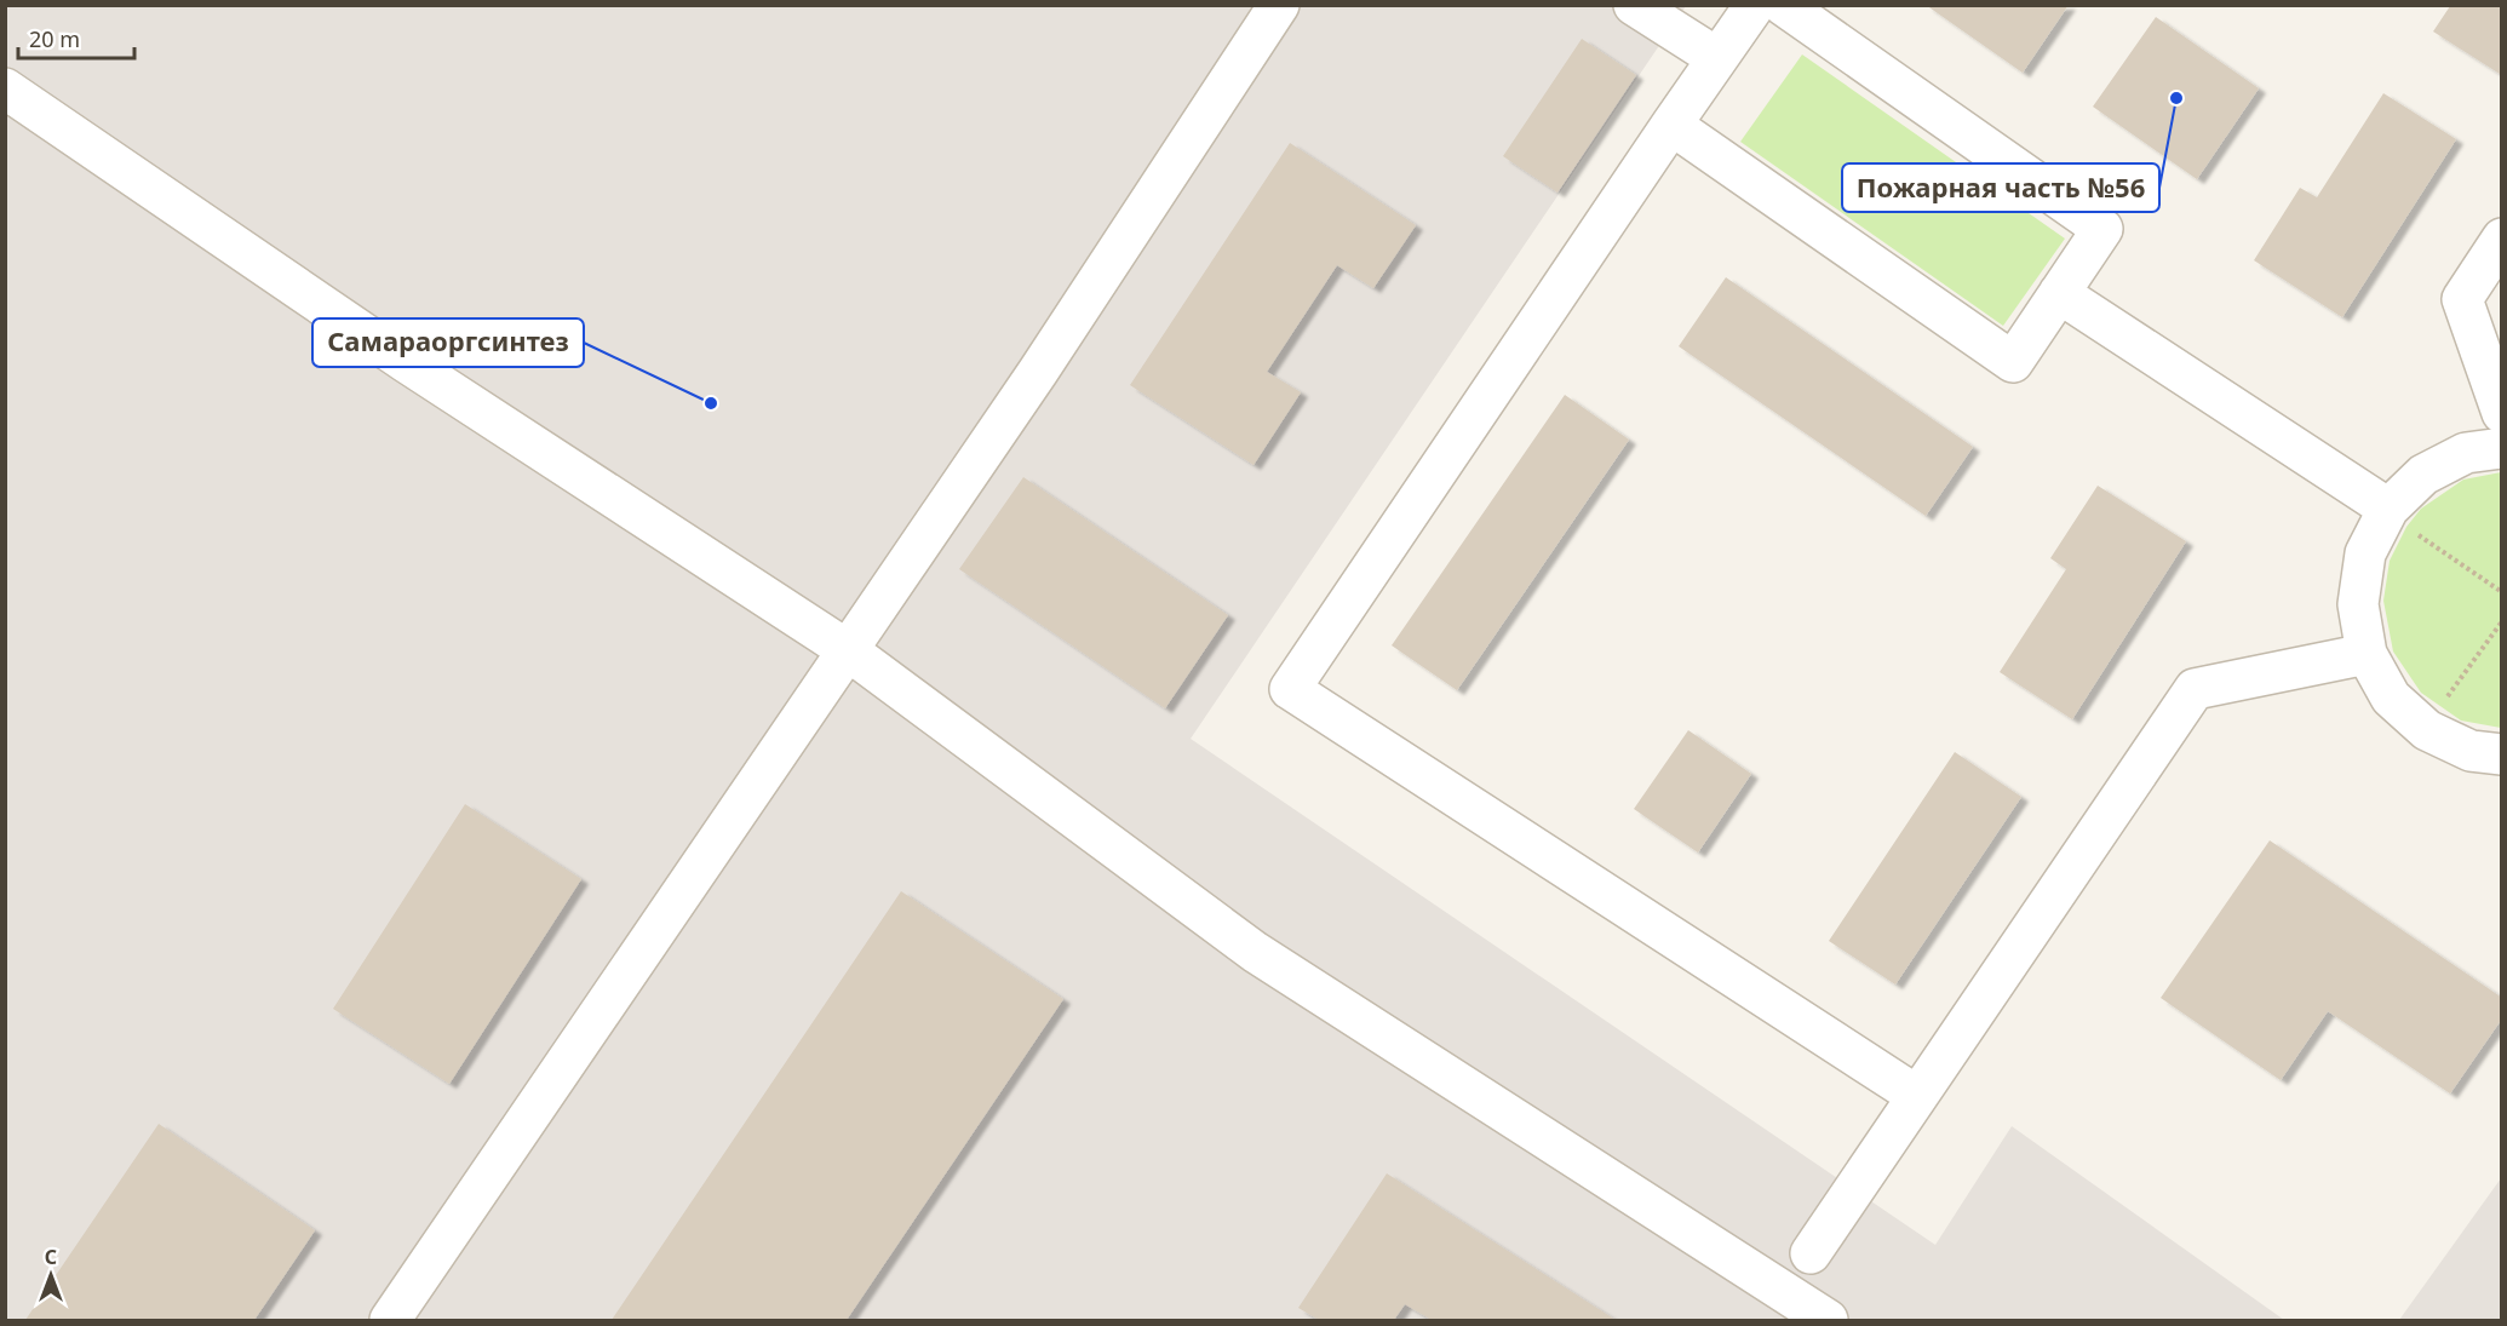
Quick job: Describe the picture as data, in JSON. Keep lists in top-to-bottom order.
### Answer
{
  "places": ["Пожарная часть №56", "Самараоргсинтез"],
  "scale_bar": "20 m",
  "north": "top"
}
